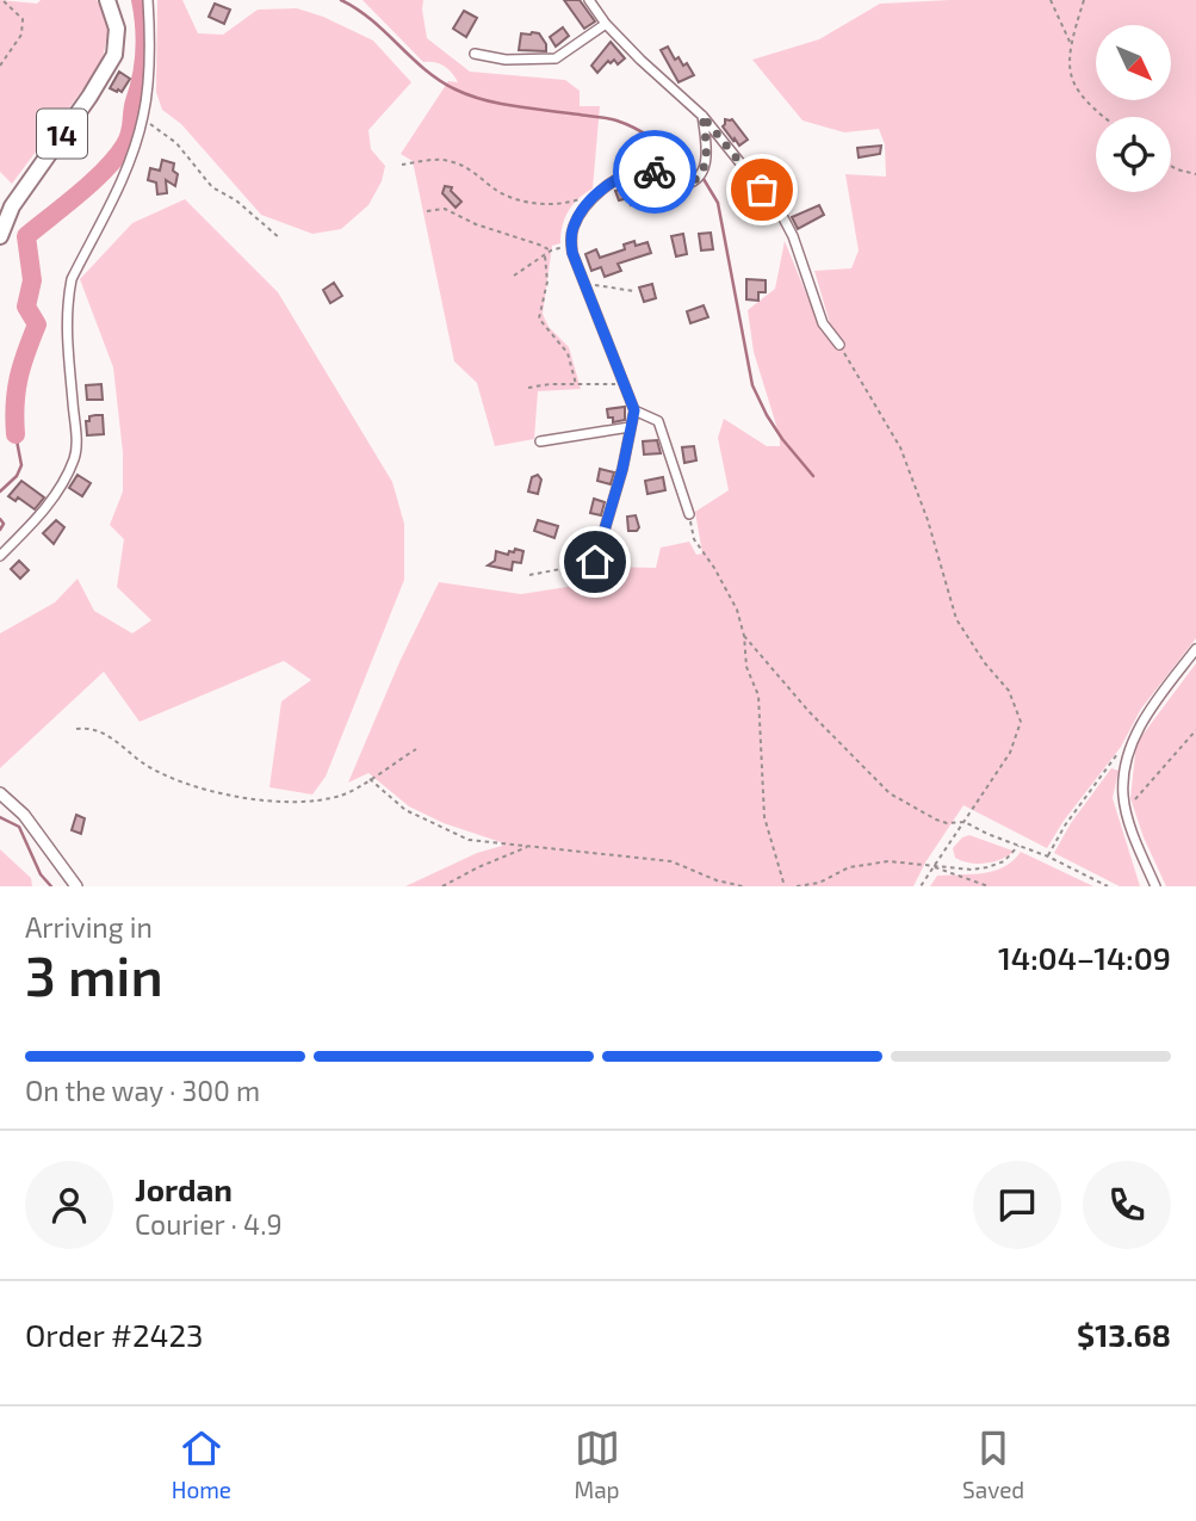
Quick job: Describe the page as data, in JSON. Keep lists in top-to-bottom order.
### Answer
{
  "streets": {
    "main road": ["14"]
  },
  "north": "bottom right",
  "page": {
    "heading": ["3 min", "Arriving in", "14:04–14:09"],
    "panel": [
      "Jordan",
      "Courier · 4.9",
      "Order #2423",
      "$13.68"
    ],
    "bar": "On the way · 300 m",
    "tabs": ["Home", "Map", "Saved"]
  }
}
